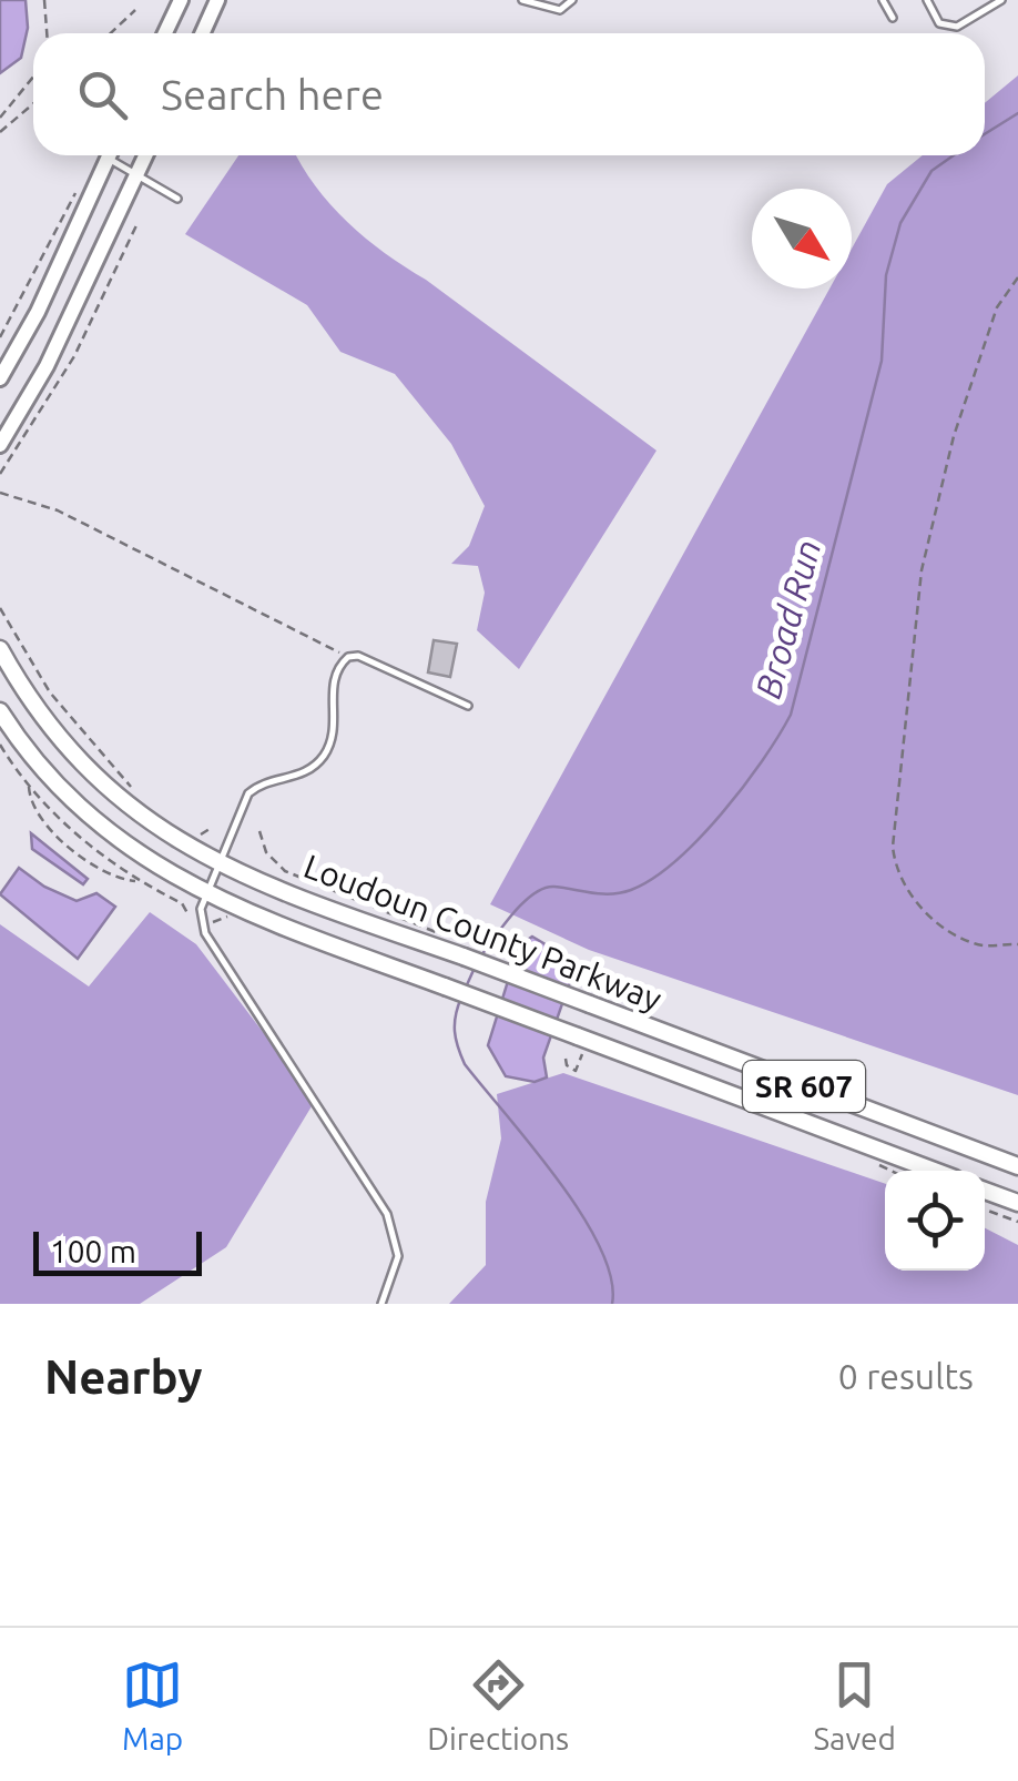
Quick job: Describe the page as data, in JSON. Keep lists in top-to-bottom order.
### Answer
{
  "streets": {
    "main road": ["Loudoun County Parkway", "SR 607"]
  },
  "water": ["Broad Run"],
  "scale_bar": "100 m",
  "north": "bottom right",
  "page": {
    "search": "Search here",
    "scale": "100 m",
    "heading": ["Nearby", "0 results"],
    "nav": ["Map", "Directions", "Saved"]
  }
}
